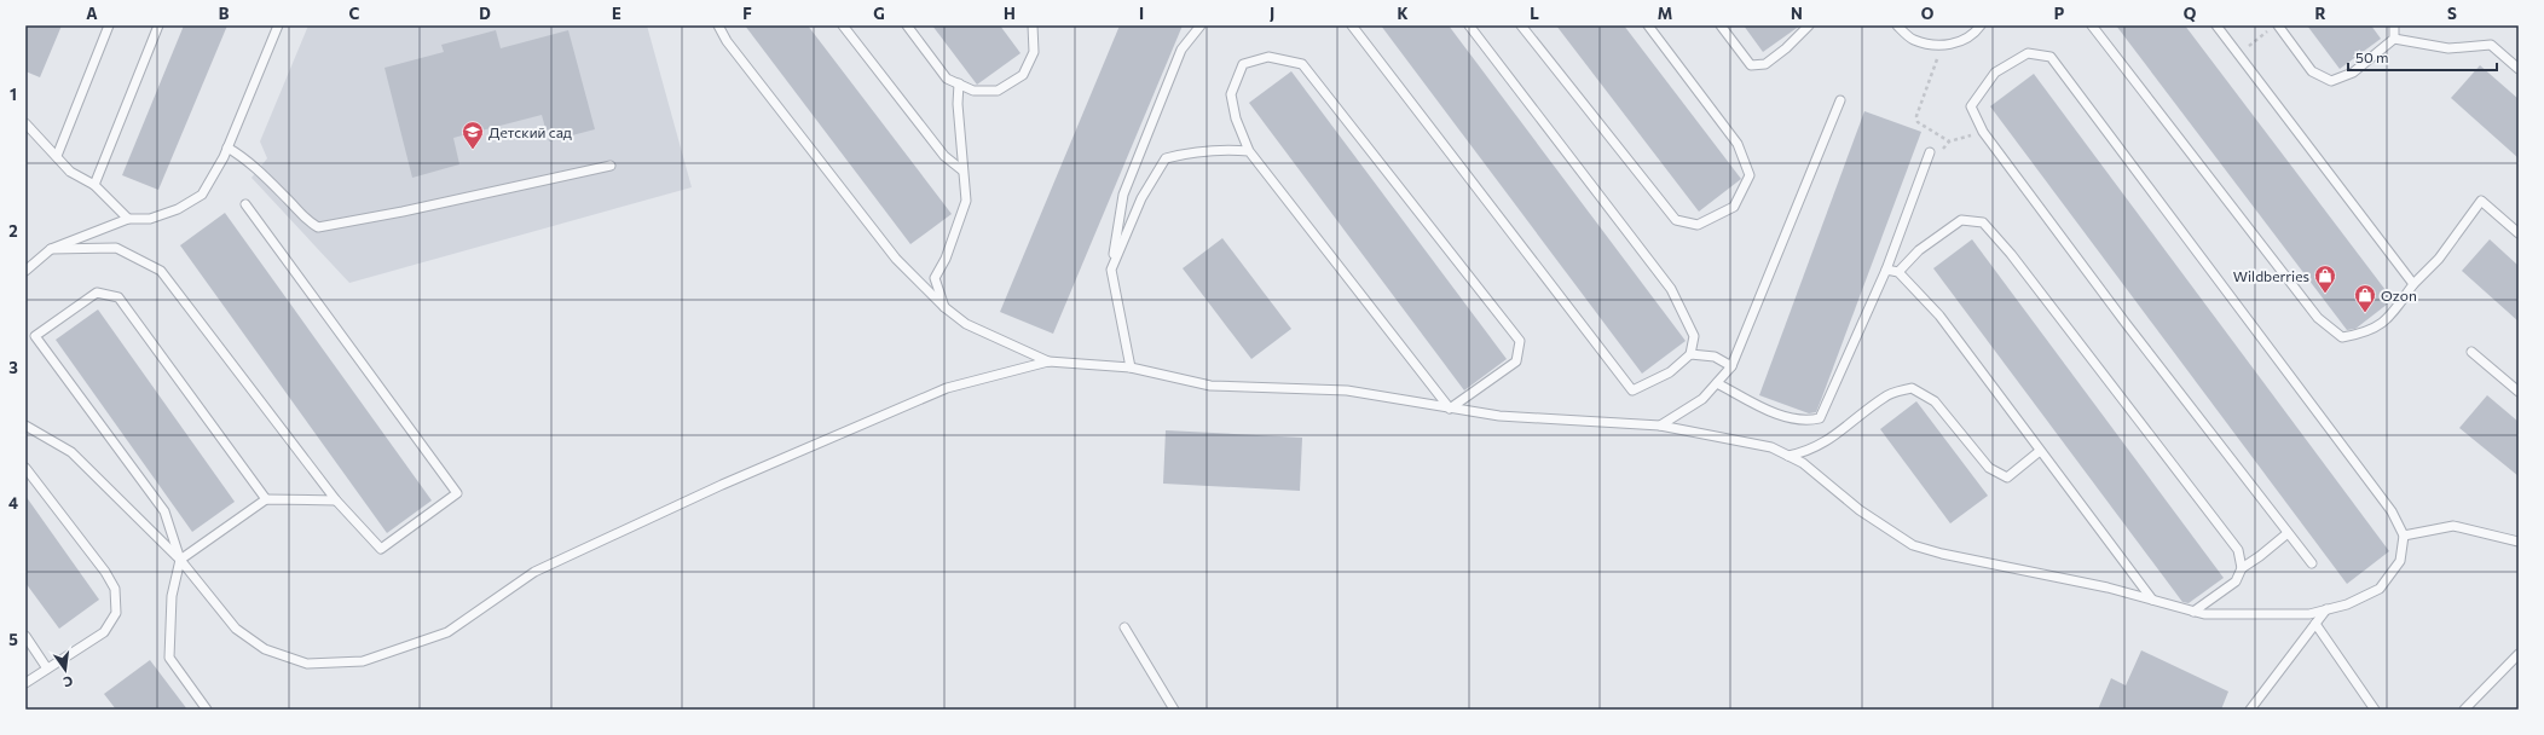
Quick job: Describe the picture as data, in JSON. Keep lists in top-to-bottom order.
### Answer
{
  "places": {
    "school or university": ["Детский сад"],
    "shop": ["Wildberries", "Ozon"]
  },
  "scale_bar": "50 m",
  "north": "bottom",
  "grid": {
    "columns": [
      "A",
      "B",
      "C",
      "D",
      "E",
      "F",
      "G",
      "H",
      "I",
      "J",
      "K",
      "L",
      "M",
      "N",
      "O",
      "P",
      "Q",
      "R",
      "S"
    ],
    "rows": [
      "1",
      "2",
      "3",
      "4",
      "5"
    ]
  }
}
